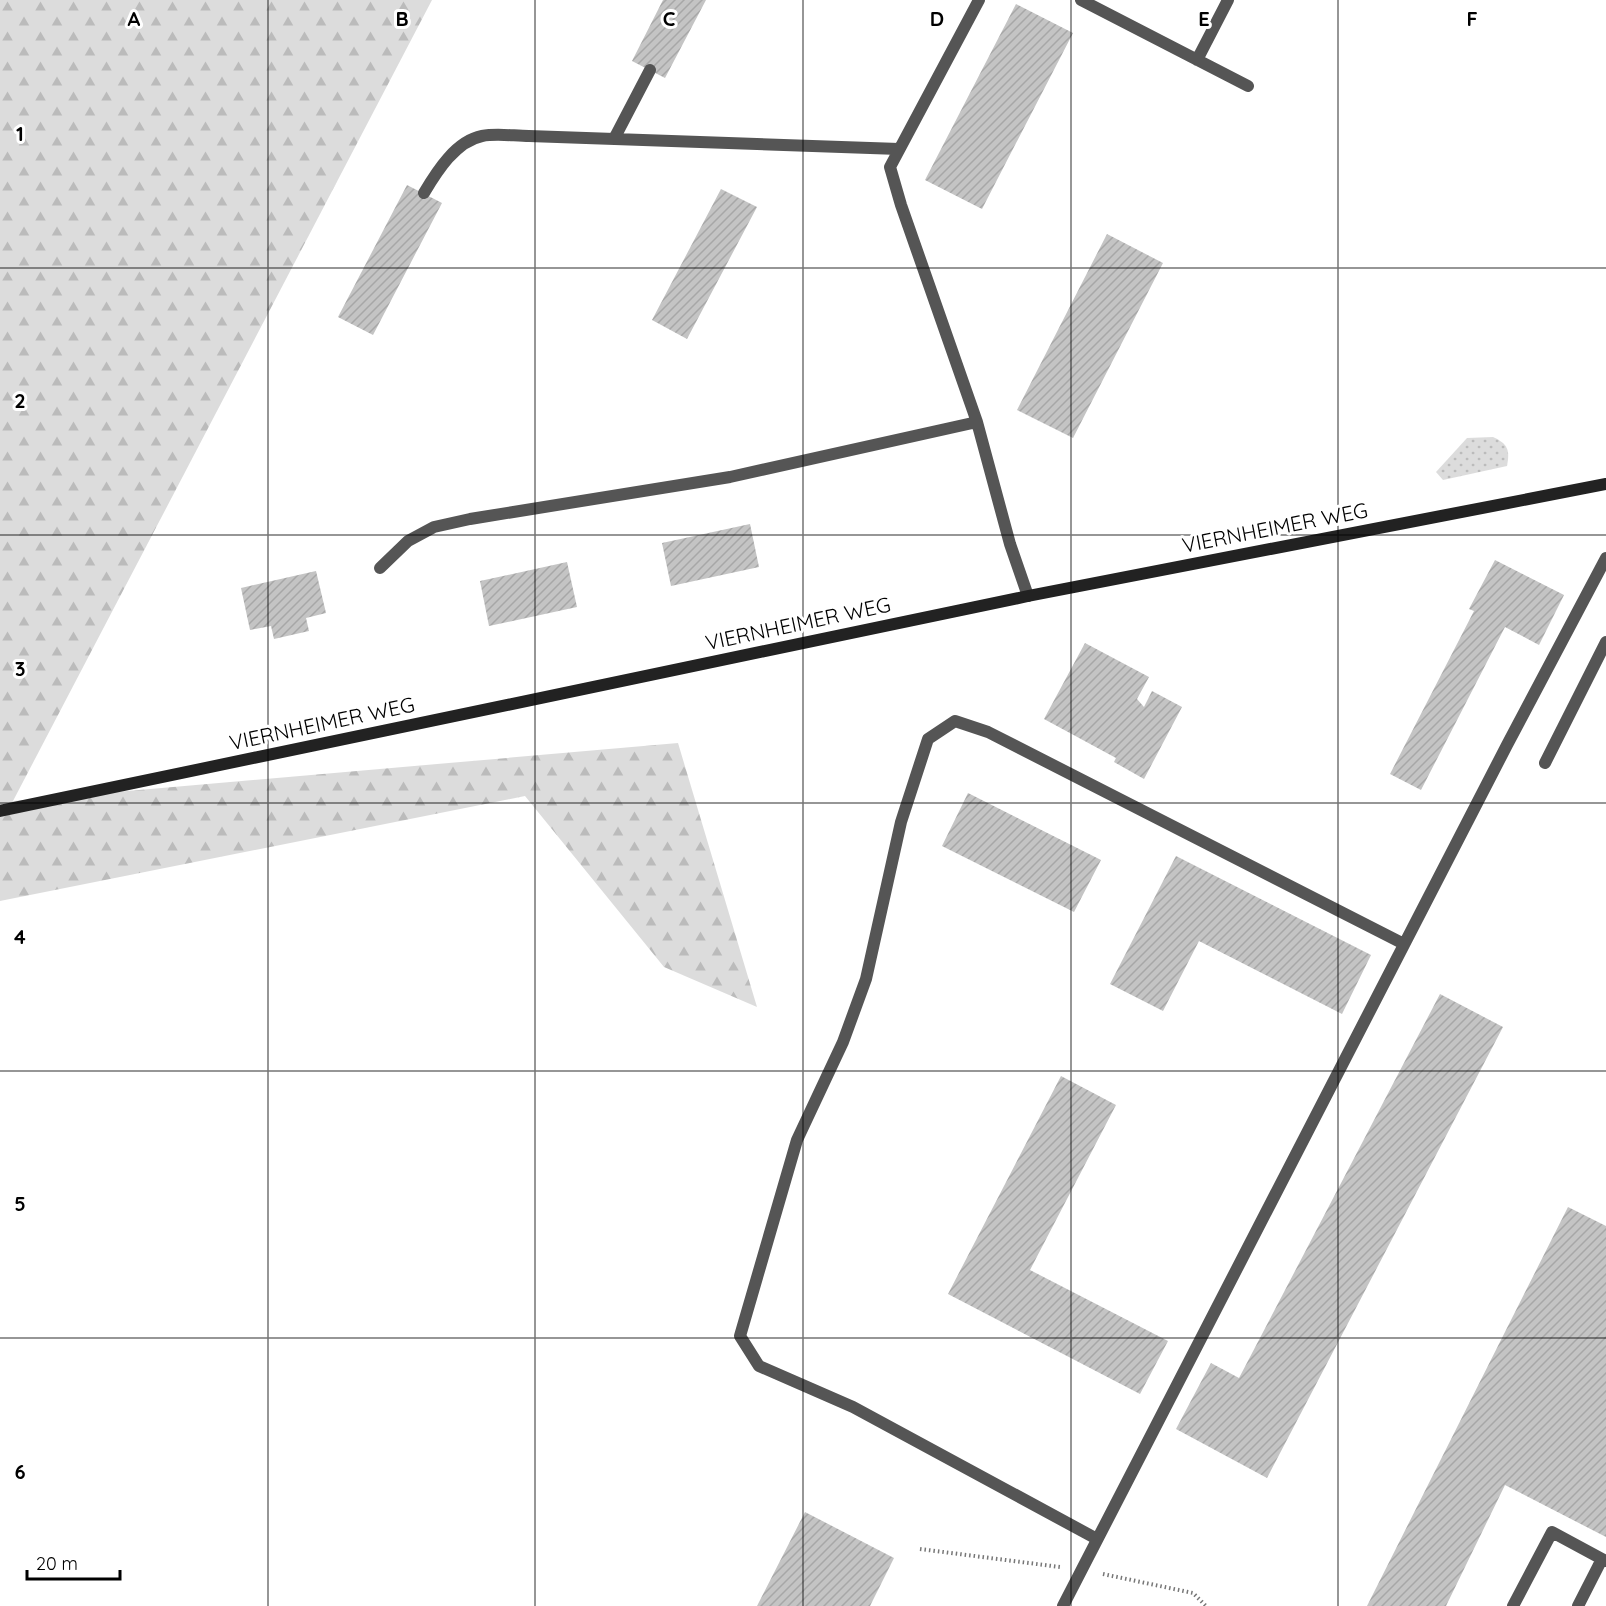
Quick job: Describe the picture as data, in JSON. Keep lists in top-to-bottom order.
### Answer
{
  "streets": {
    "street": ["VIERNHEIMER WEG"]
  },
  "scale_bar": "20 m",
  "grid": {
    "columns": [
      "A",
      "B",
      "C",
      "D",
      "E",
      "F"
    ],
    "rows": [
      "1",
      "2",
      "3",
      "4",
      "5",
      "6"
    ]
  }
}
